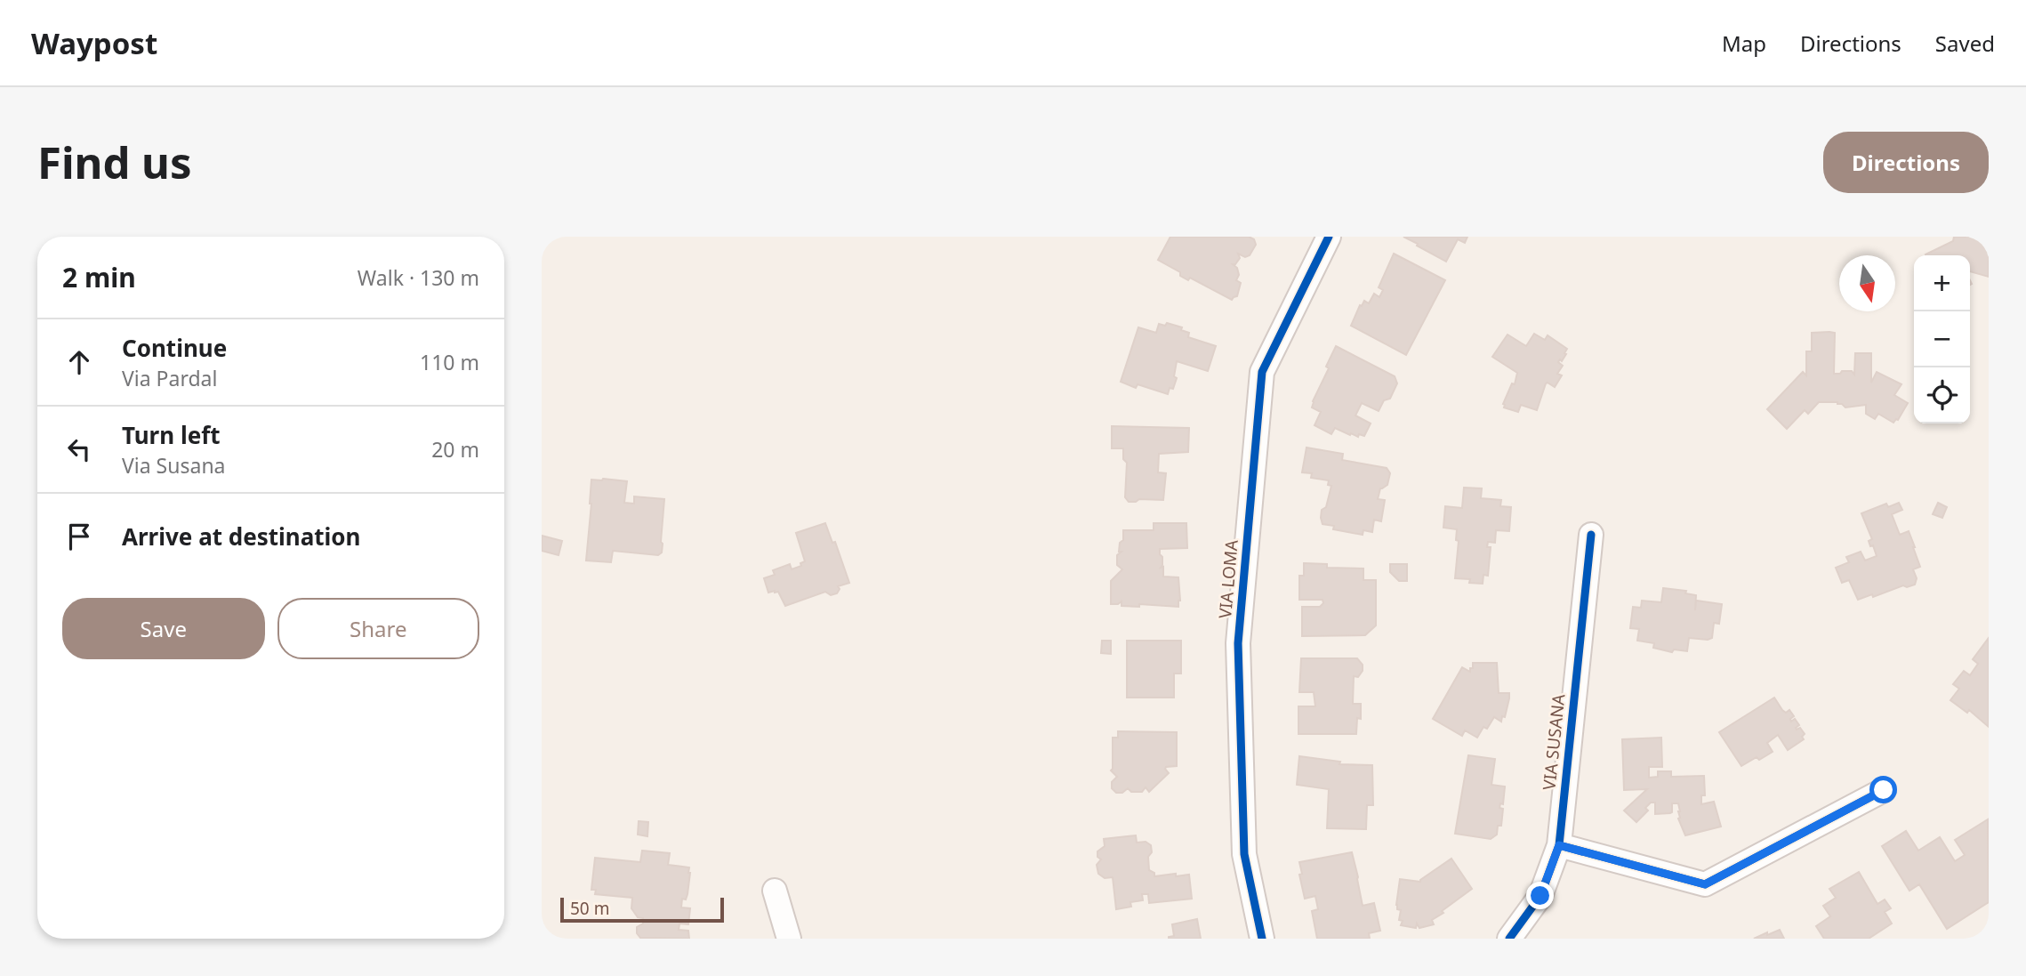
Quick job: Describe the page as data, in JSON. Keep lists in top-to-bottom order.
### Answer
{
  "streets": {
    "street": ["VIA LOMA", "VIA SUSANA"]
  },
  "scale_bar": "50 m",
  "north": "bottom",
  "page": {
    "header": "Waypost",
    "nav": ["Map", "Directions", "Saved"],
    "buttons": [
      "Directions",
      ["Save", "Share"]
    ],
    "title": "Find us",
    "heading": ["2 min", "Walk · 130 m"],
    "map_buttons": ["+", "−"],
    "list": [
      ["Continue", "Via Pardal", "110 m"],
      ["Turn left", "Via Susana", "20 m"],
      "Arrive at destination"
    ],
    "scale": "50 m"
  }
}
